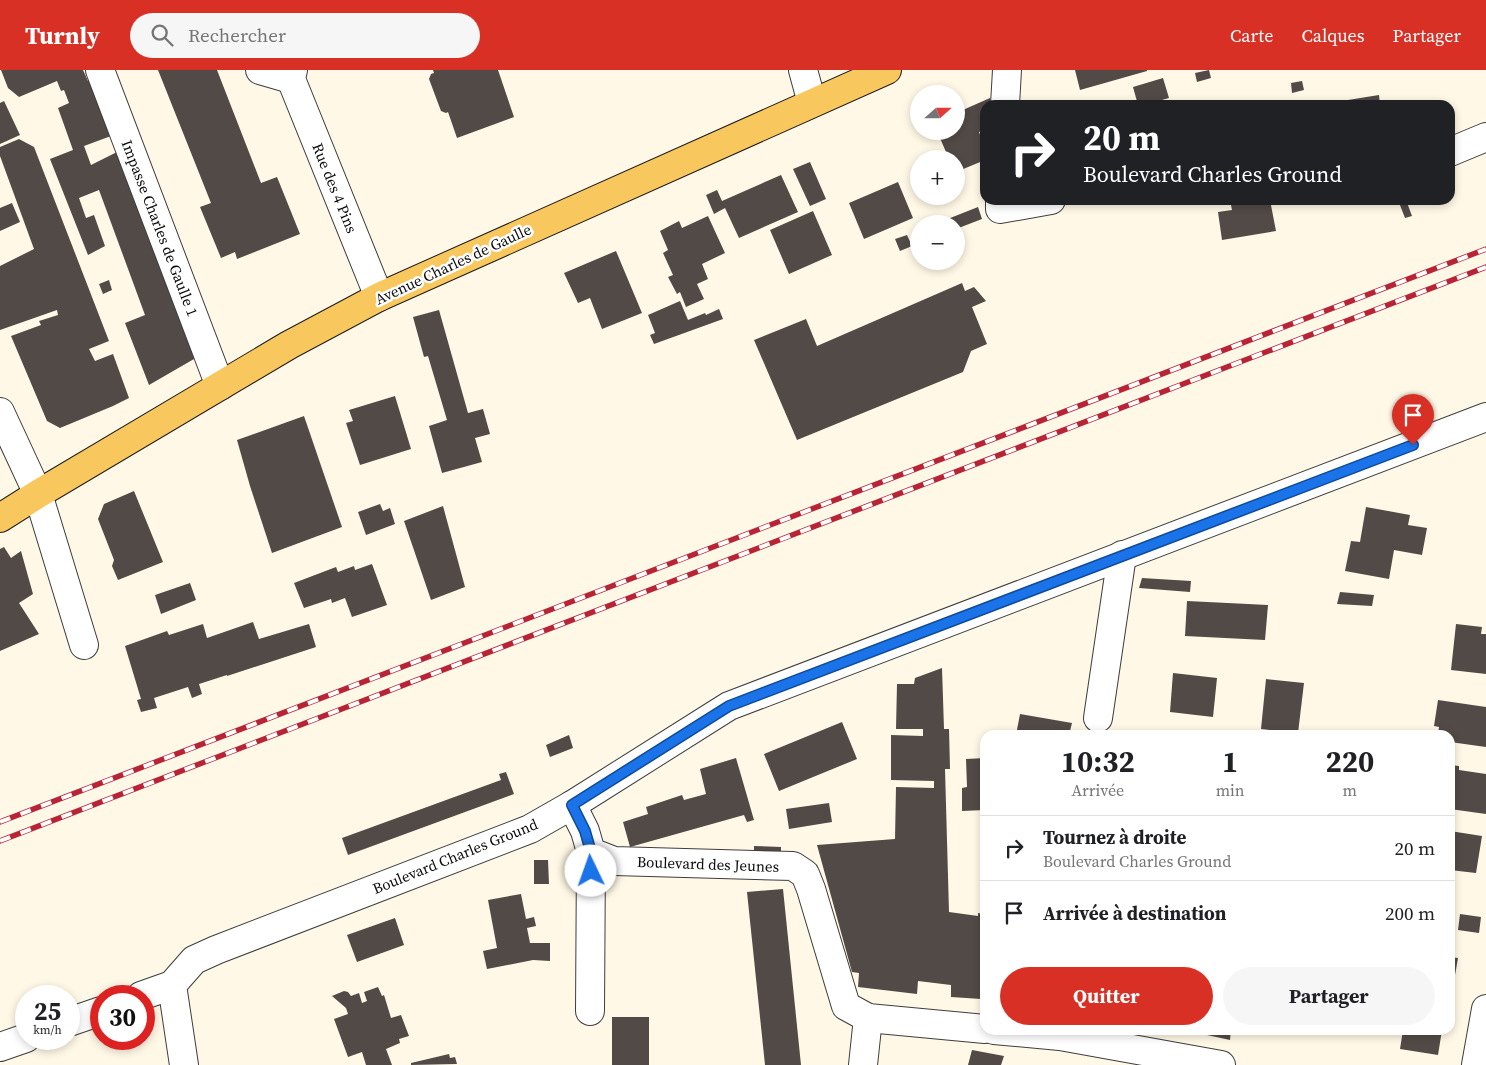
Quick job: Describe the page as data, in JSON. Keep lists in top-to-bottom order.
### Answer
{
  "streets": {
    "main road": ["Avenue Charles de Gaulle"],
    "street": [
      "Rue des 4 Pins",
      "Impasse Charles de Gaulle 1",
      "Boulevard Charles Ground",
      "Boulevard des Jeunes"
    ]
  },
  "crossings": [
    ["Rue des 4 Pins", "Avenue Charles de Gaulle"],
    ["Impasse Charles de Gaulle 1", "Avenue Charles de Gaulle"]
  ],
  "north": "right",
  "page": {
    "header": "Turnly",
    "search": "Rechercher",
    "nav": ["Carte", "Calques", "Partager"],
    "map_buttons": ["+", "−"],
    "turn": ["20 m", "Boulevard Charles Ground"],
    "eta": [
      "10:32",
      "Arrivée",
      "1",
      "min",
      "220",
      "m"
    ],
    "list": [
      {
        "name": "Tournez à droite",
        "note": "Boulevard Charles Ground",
        "value": "20 m"
      },
      {
        "name": "Arrivée à destination",
        "value": "200 m"
      }
    ],
    "buttons": ["Quitter", "Partager"],
    "speed": "25 km/h",
    "limit": "30"
  }
}
